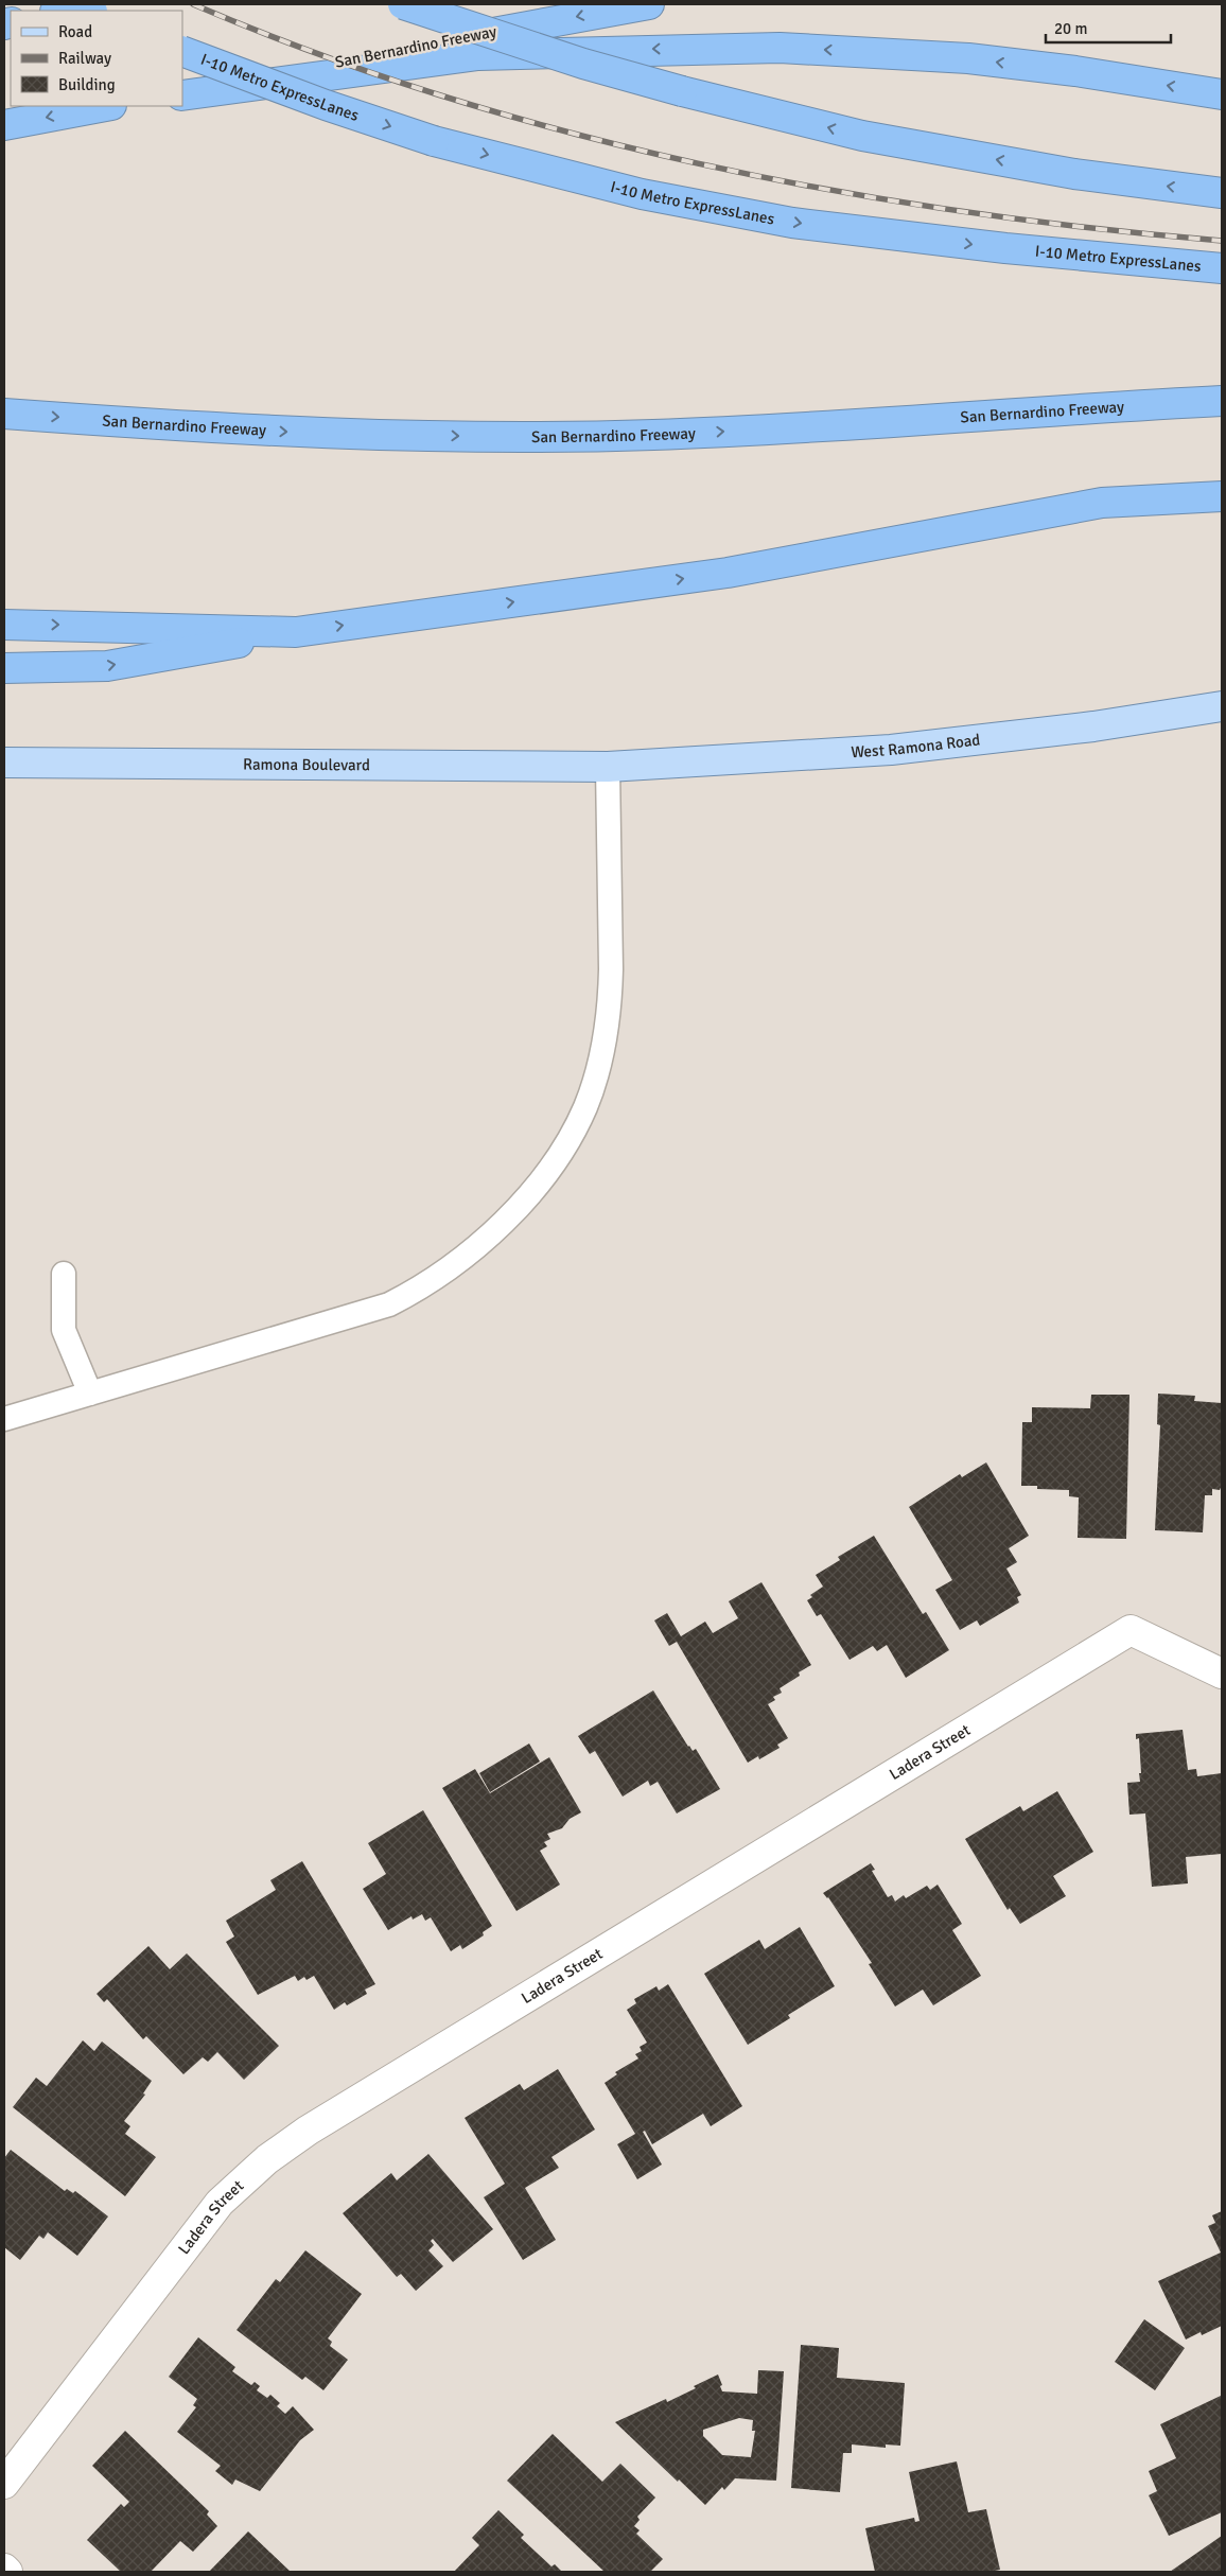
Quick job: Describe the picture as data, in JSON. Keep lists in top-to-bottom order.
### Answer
{
  "streets": {
    "highway": ["San Bernardino Freeway", "I-10 Metro ExpressLanes"],
    "main road": ["West Ramona Road", "Ramona Boulevard"],
    "street": ["Ladera Street"]
  },
  "crossings": [
    ["West Ramona Road", "Ramona Boulevard"]
  ],
  "legend": ["Road", "Railway", "Building"],
  "scale_bar": "20 m"
}
